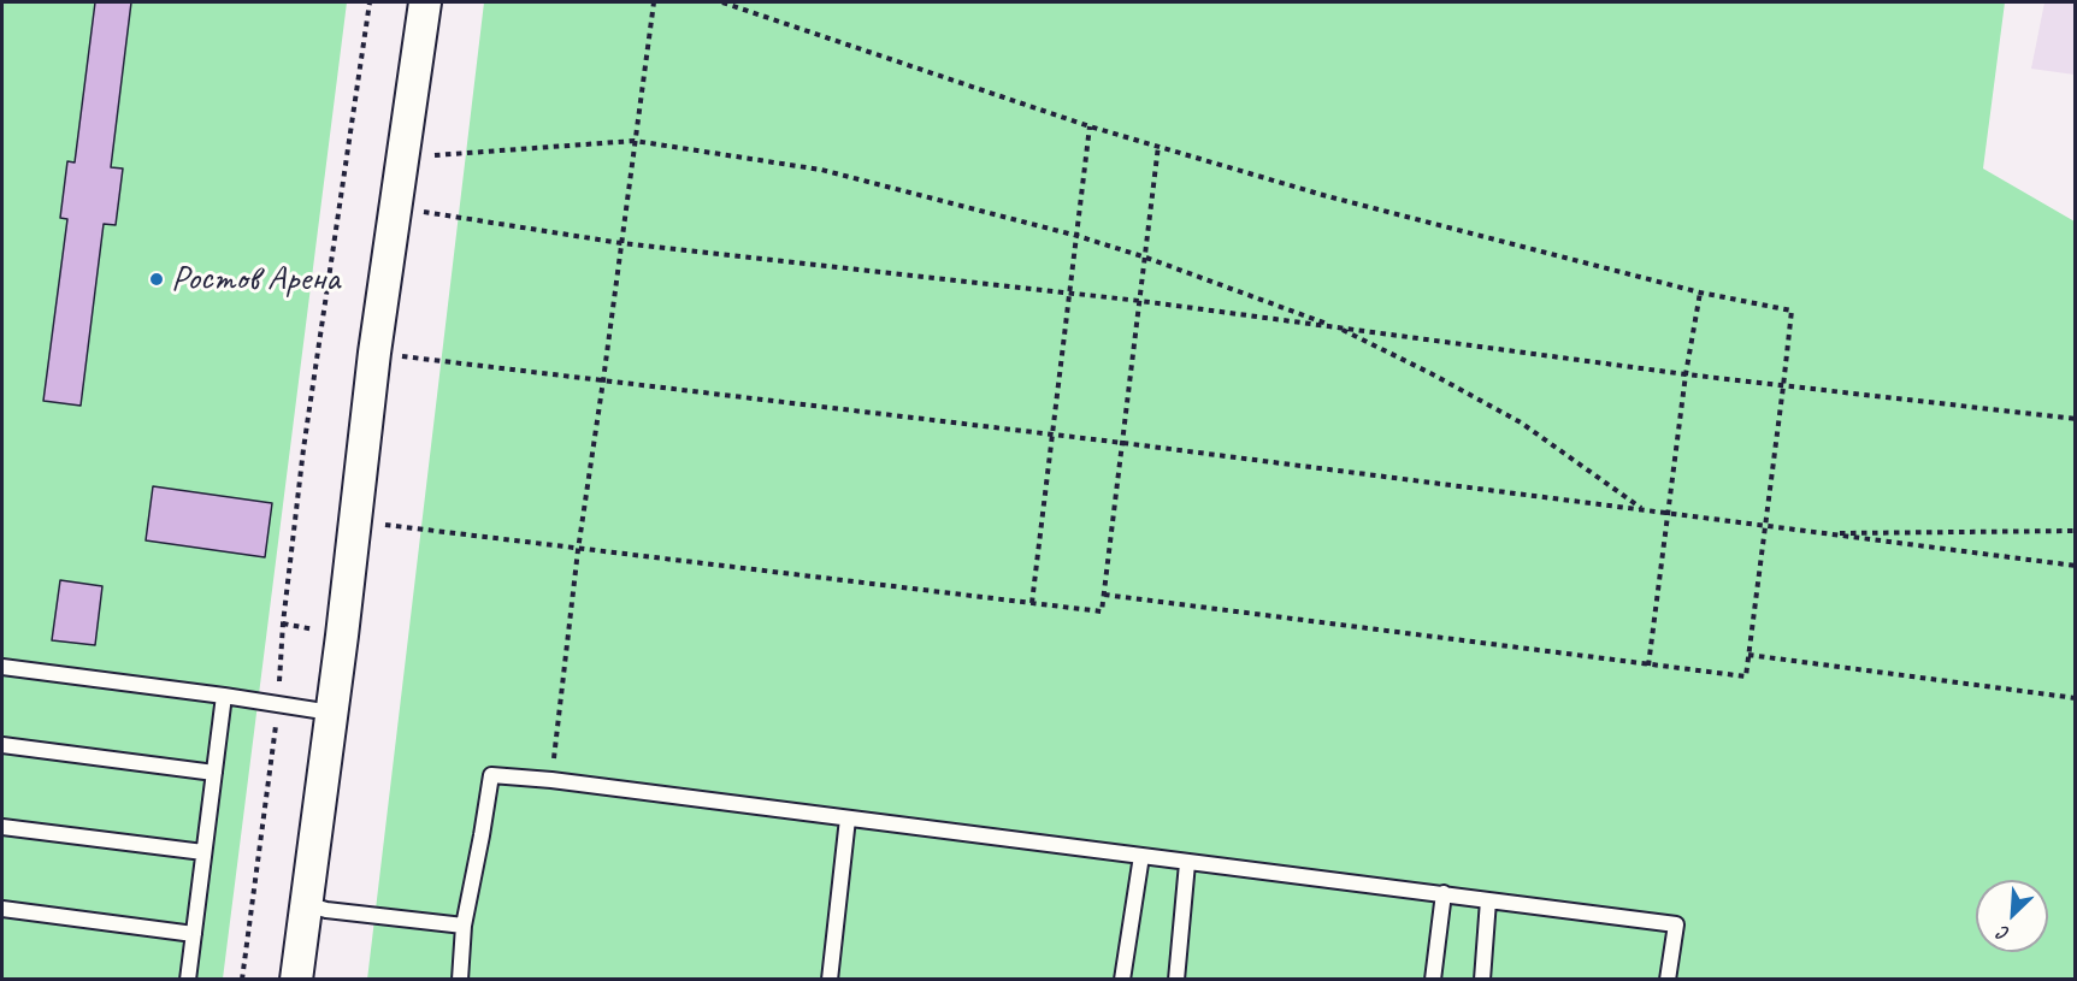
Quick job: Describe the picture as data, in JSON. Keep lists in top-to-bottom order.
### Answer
{
  "places": ["Ростов Арена"],
  "north": "bottom left"
}
